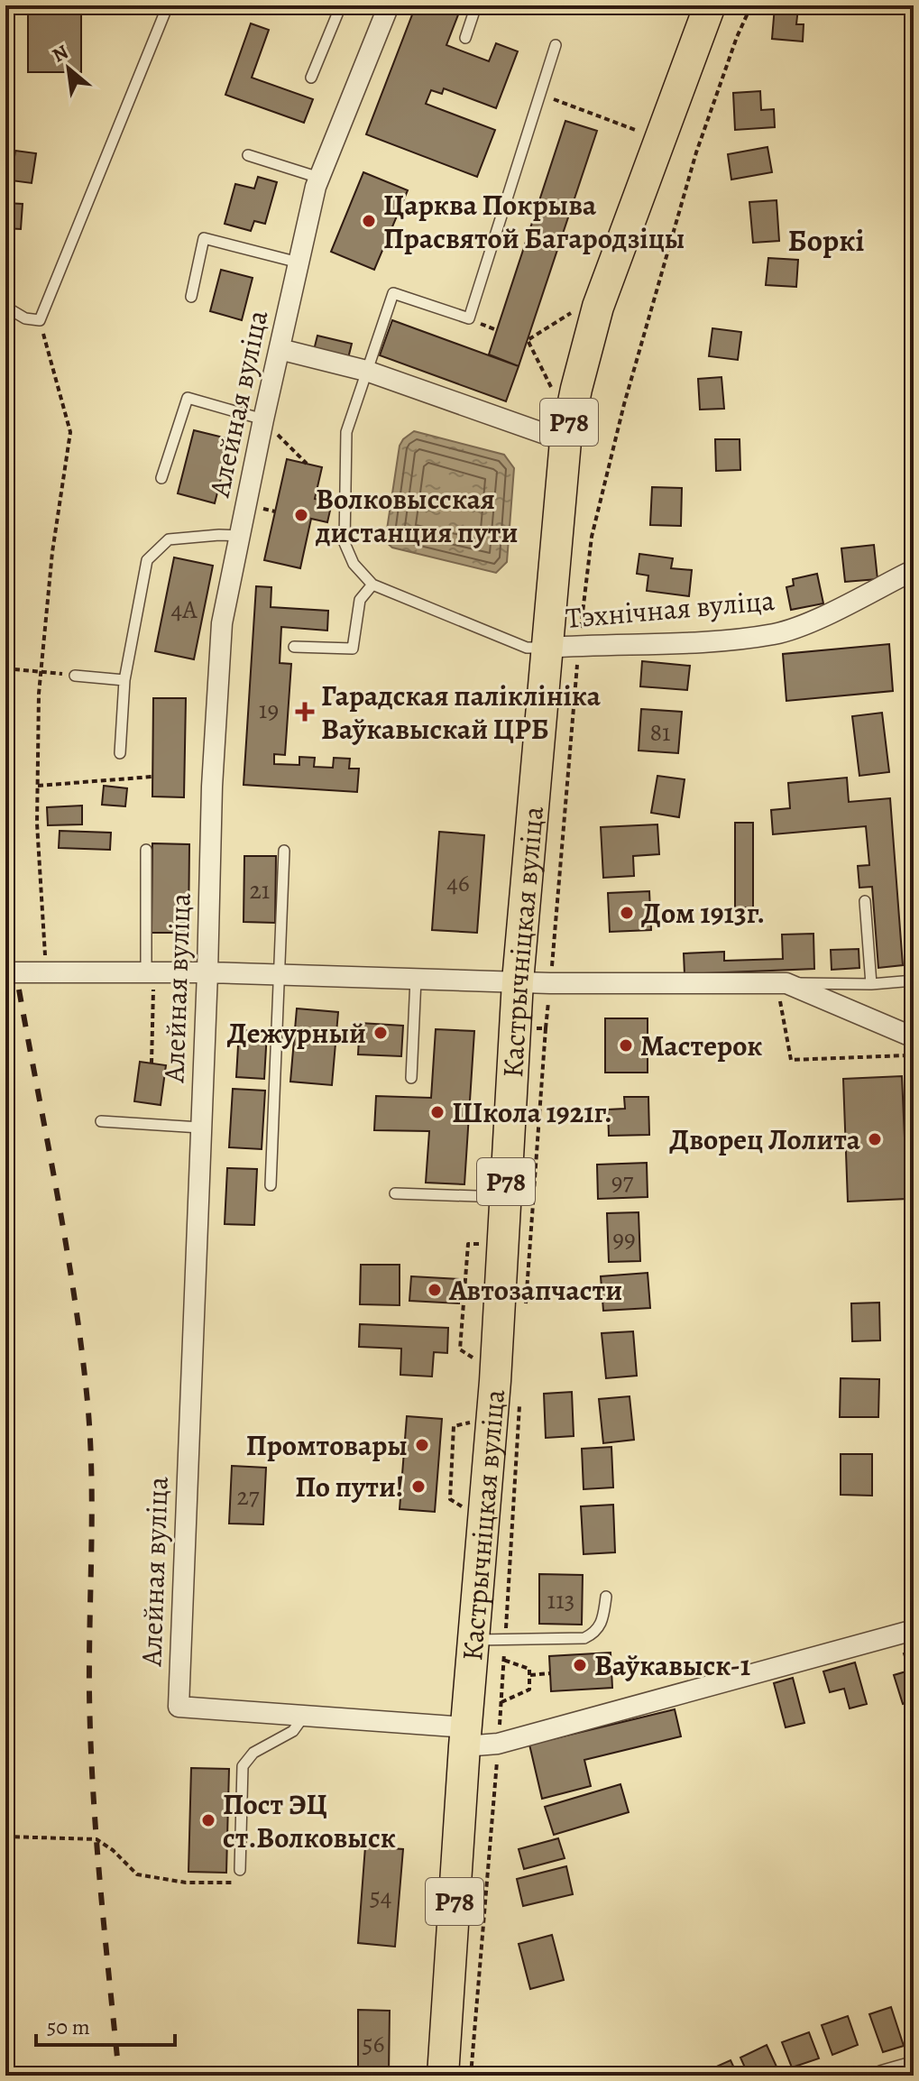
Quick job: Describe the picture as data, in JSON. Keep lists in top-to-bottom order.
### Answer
{
  "streets": {
    "main road": ["Р78", "Кастрычніцкая вуліца"],
    "street": ["Алейная вуліца", "Тэхнічная вуліца"]
  },
  "crossings": [
    ["Алейная вуліца", "Кастрычніцкая вуліца"],
    ["Тэхнічная вуліца", "Кастрычніцкая вуліца"]
  ],
  "districts": ["Боркі"],
  "places": {
    "other": [
      "Царква Покрыва Прасвятой Багародзіцы",
      "Волковысская дистанция пути",
      "Дом 1913г.",
      "Дежурный",
      "Мастерок",
      "Школа 1921г.",
      "Дворец Лолита",
      "Автозапчасти",
      "Промтовары",
      "По пути!",
      "Ваўкавыск-1",
      "Пост ЭЦ ст.Волковыск"
    ],
    "health": ["Гарадская паліклініка Ваўкавыскай ЦРБ"]
  },
  "house_numbers": [
    "4А",
    "19",
    "81",
    "46",
    "21",
    "97",
    "99",
    "27",
    "113",
    "54",
    "56"
  ],
  "scale_bar": "50 m",
  "north": "top left"
}
